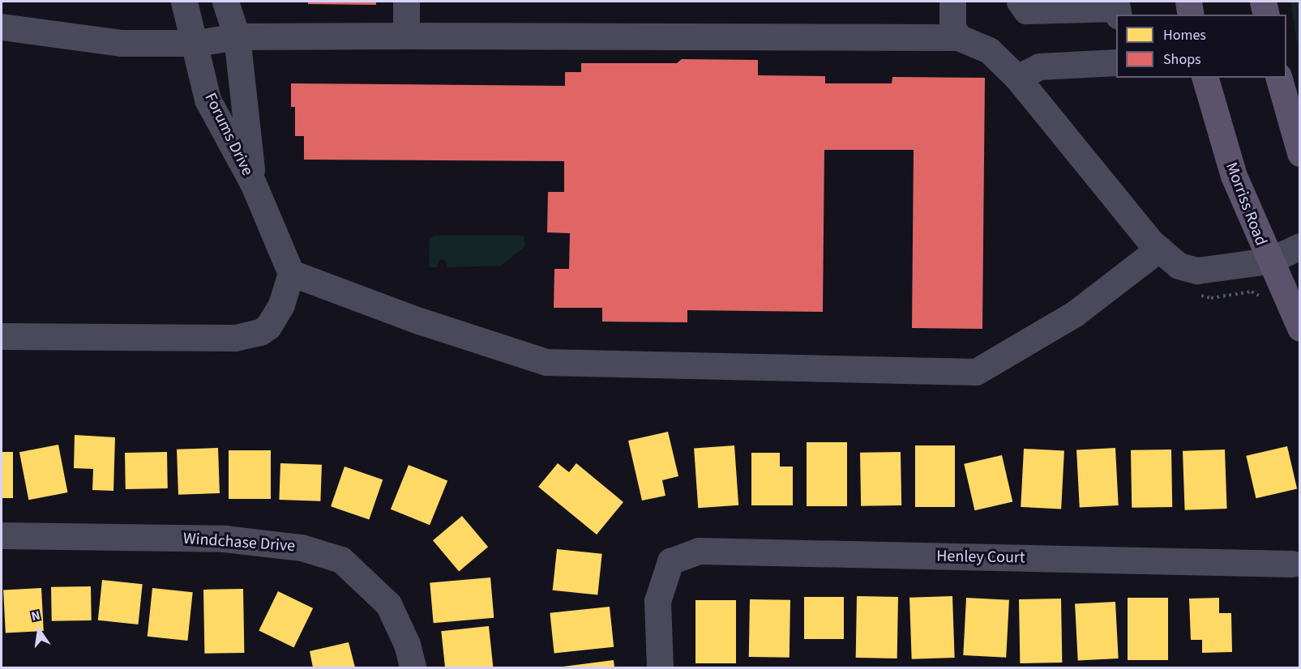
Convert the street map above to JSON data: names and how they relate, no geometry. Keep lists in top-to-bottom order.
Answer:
{
  "streets": {
    "main road": ["Morriss Road"],
    "street": ["Forums Drive", "Windchase Drive", "Henley Court"]
  },
  "legend": ["Homes", "Shops"],
  "north": "top"
}
